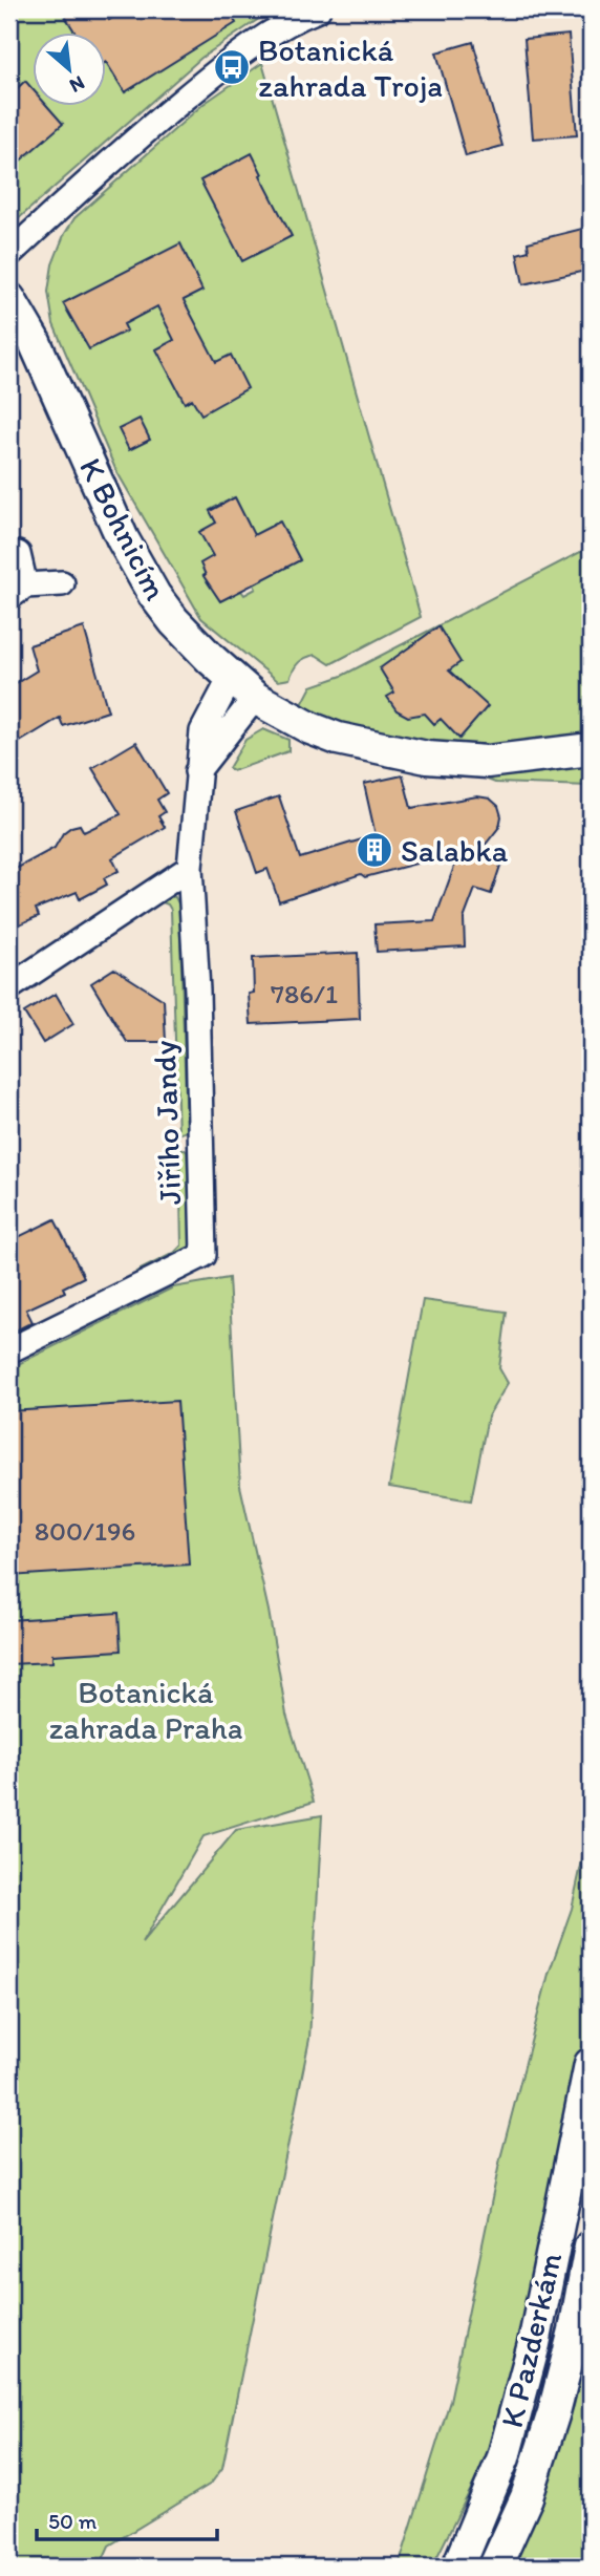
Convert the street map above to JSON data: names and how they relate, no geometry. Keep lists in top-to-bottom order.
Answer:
{
  "streets": {
    "street": ["K Bohnicím", "Jiřího Jandy", "K Pazderkám"]
  },
  "crossings": [
    ["K Bohnicím", "Jiřího Jandy"]
  ],
  "parks": ["Botanická zahrada Praha"],
  "places": {
    "bus stop": ["Botanická zahrada Troja"],
    "building": ["Salabka"]
  },
  "house_numbers": ["786/1", "800/196"],
  "scale_bar": "50 m",
  "north": "bottom right"
}
